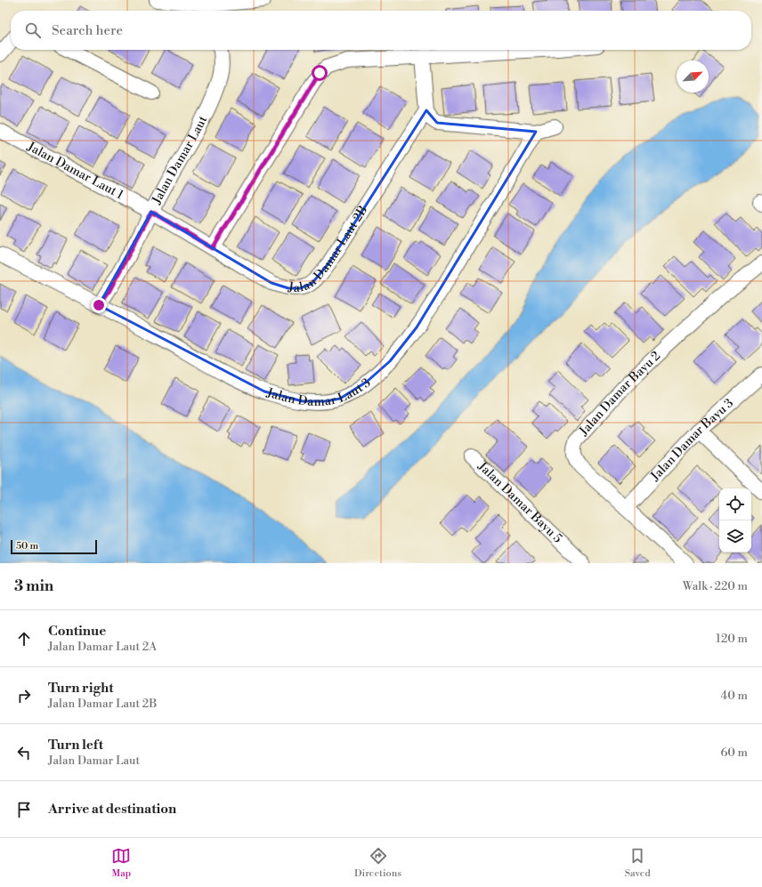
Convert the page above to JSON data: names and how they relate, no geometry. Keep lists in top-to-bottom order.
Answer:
{
  "streets": {
    "street": [
      "Jalan Damar Laut",
      "Jalan Damar Laut 1",
      "Jalan Damar Laut 2B",
      "Jalan Damar Laut 3",
      "Jalan Damar Bayu 2",
      "Jalan Damar Bayu 3",
      "Jalan Damar Bayu 5"
    ]
  },
  "crossings": [
    ["Jalan Damar Laut", "Jalan Damar Laut 1"],
    ["Jalan Damar Laut", "Jalan Damar Laut 2B"],
    ["Jalan Damar Laut", "Jalan Damar Laut 3"],
    ["Jalan Damar Laut 1", "Jalan Damar Laut 2B"],
    ["Jalan Damar Bayu 2", "Jalan Damar Bayu 3"]
  ],
  "scale_bar": "50 m",
  "north": "top right",
  "page": {
    "search": "Search here",
    "scale": "50 m",
    "heading": ["3 min", "Walk · 220 m"],
    "list": [
      ["Continue", "Jalan Damar Laut 2A", "120 m"],
      ["Turn right", "Jalan Damar Laut 2B", "40 m"],
      ["Turn left", "Jalan Damar Laut", "60 m"],
      "Arrive at destination"
    ],
    "nav": ["Map", "Directions", "Saved"]
  }
}
